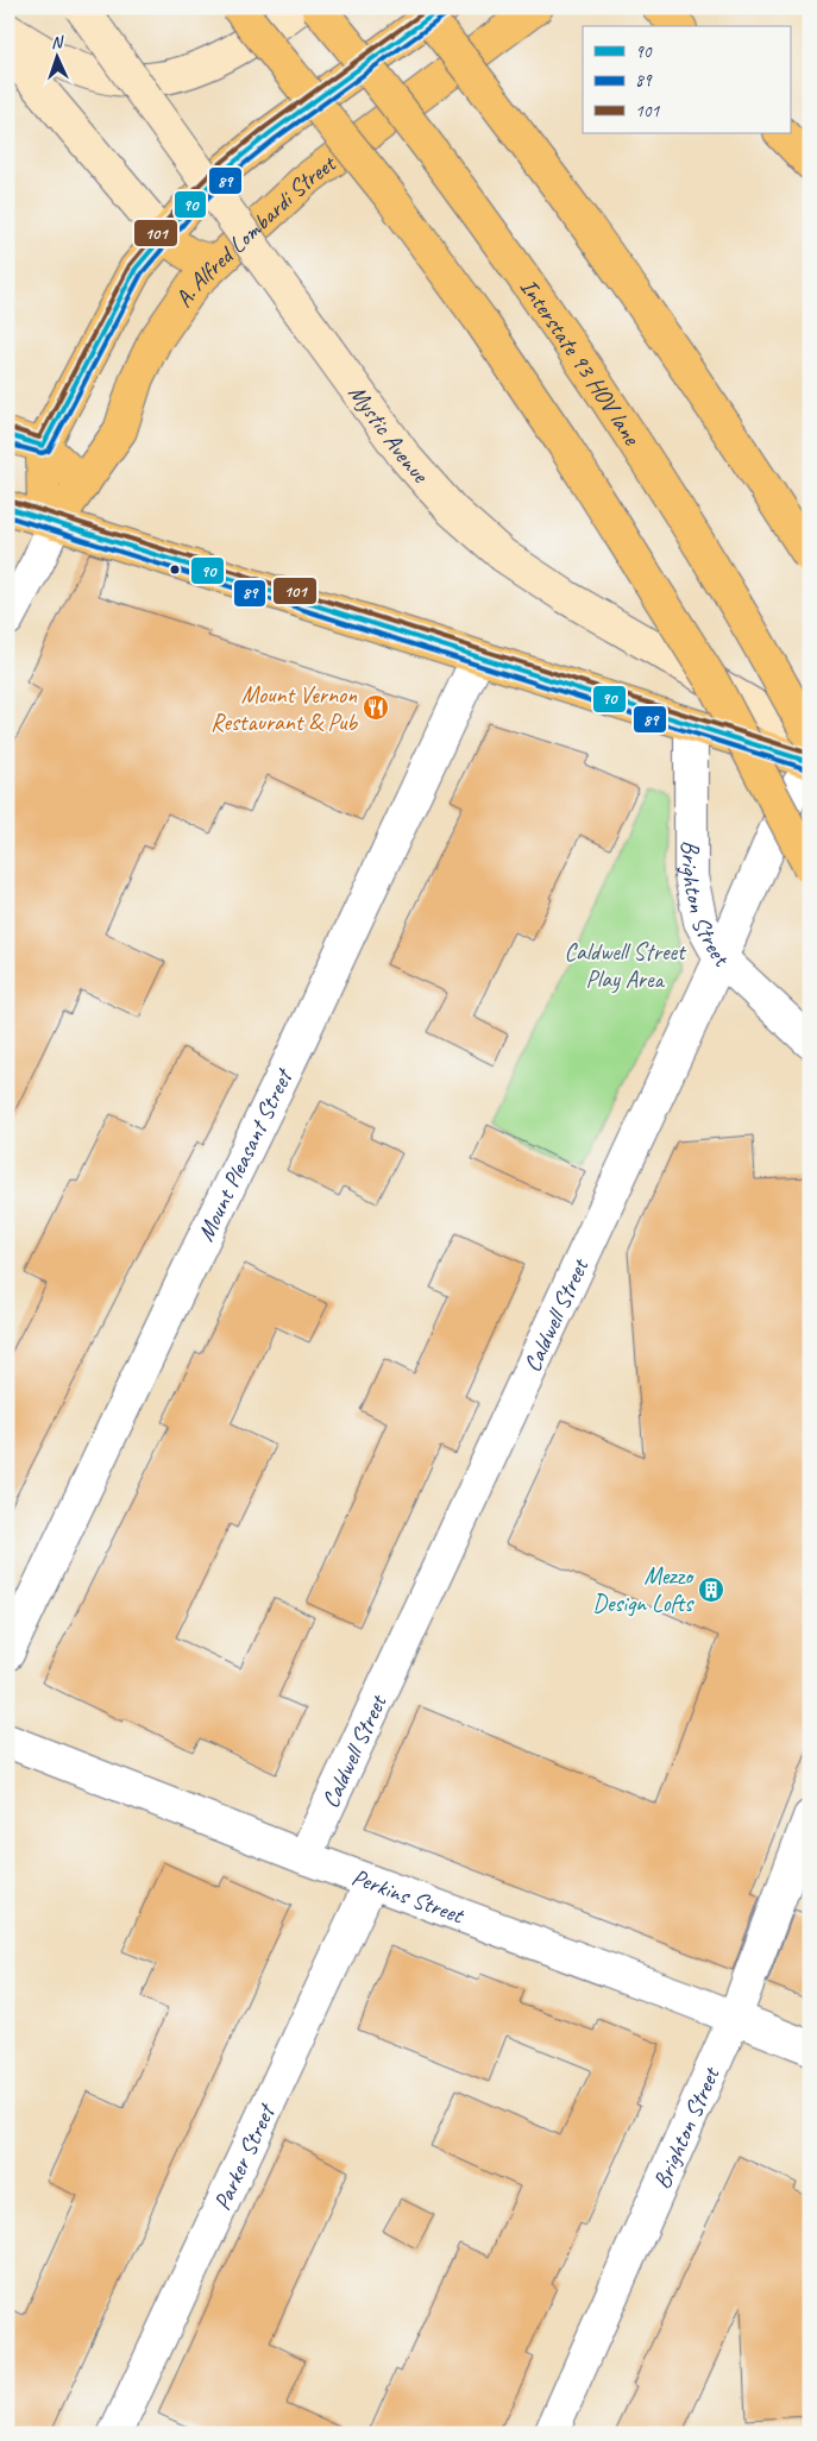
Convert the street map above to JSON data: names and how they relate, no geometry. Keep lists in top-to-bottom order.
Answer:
{
  "streets": {
    "main road": ["A. Alfred Lombardi Street", "Interstate 93 HOV lane", "Mystic Avenue"],
    "street": [
      "Brighton Street",
      "Mount Pleasant Street",
      "Caldwell Street",
      "Perkins Street",
      "Parker Street"
    ]
  },
  "crossings": [
    ["Interstate 93 HOV lane", "Mystic Avenue"],
    ["Brighton Street", "Caldwell Street"],
    ["Brighton Street", "Perkins Street"],
    ["Caldwell Street", "Perkins Street"],
    ["Perkins Street", "Parker Street"]
  ],
  "parks": ["Caldwell Street Play Area"],
  "places": {
    "restaurant": ["Mount Vernon Restaurant & Pub"],
    "building": ["Mezzo Design Lofts"]
  },
  "lines": ["transit line 90", "transit line 101", "transit line 89"],
  "legend": ["90", "89", "101"],
  "north": "top"
}
